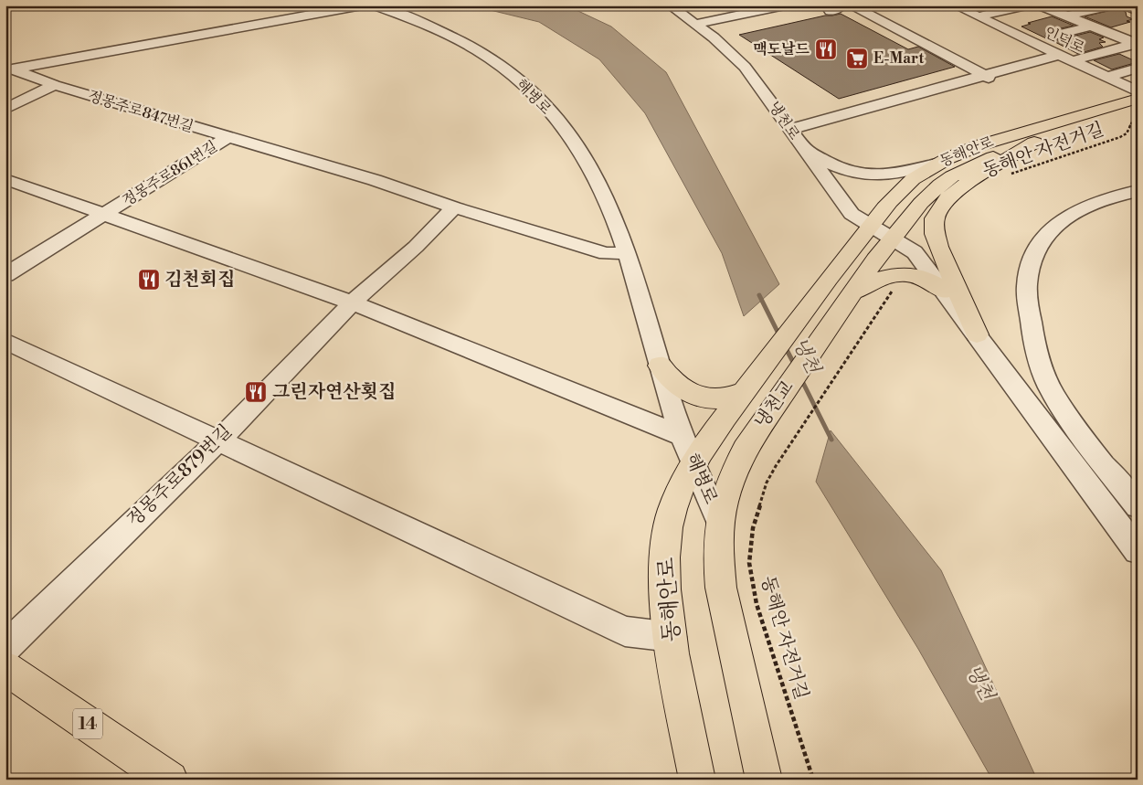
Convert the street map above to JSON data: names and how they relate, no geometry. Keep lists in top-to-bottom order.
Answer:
{
  "streets": {
    "main road": ["동해안로", "냉천교", "14"],
    "street": [
      "인덕로",
      "해병로",
      "정몽주로847번길",
      "냉천로",
      "정몽주로861번길",
      "정몽주로879번길"
    ],
    "path": ["동해안 자전거길"]
  },
  "crossings": [
    ["해병로", "동해안로"],
    ["해병로", "냉천교"],
    ["해병로", "정몽주로879번길"],
    ["정몽주로847번길", "정몽주로861번길"],
    ["냉천로", "동해안로"],
    ["동해안로", "냉천교"],
    ["정몽주로861번길", "정몽주로879번길"]
  ],
  "water": ["냉천"],
  "places": {
    "restaurant": ["맥도날드", "김천회집", "그린자연산횟집"],
    "supermarket": ["E-Mart"]
  }
}
